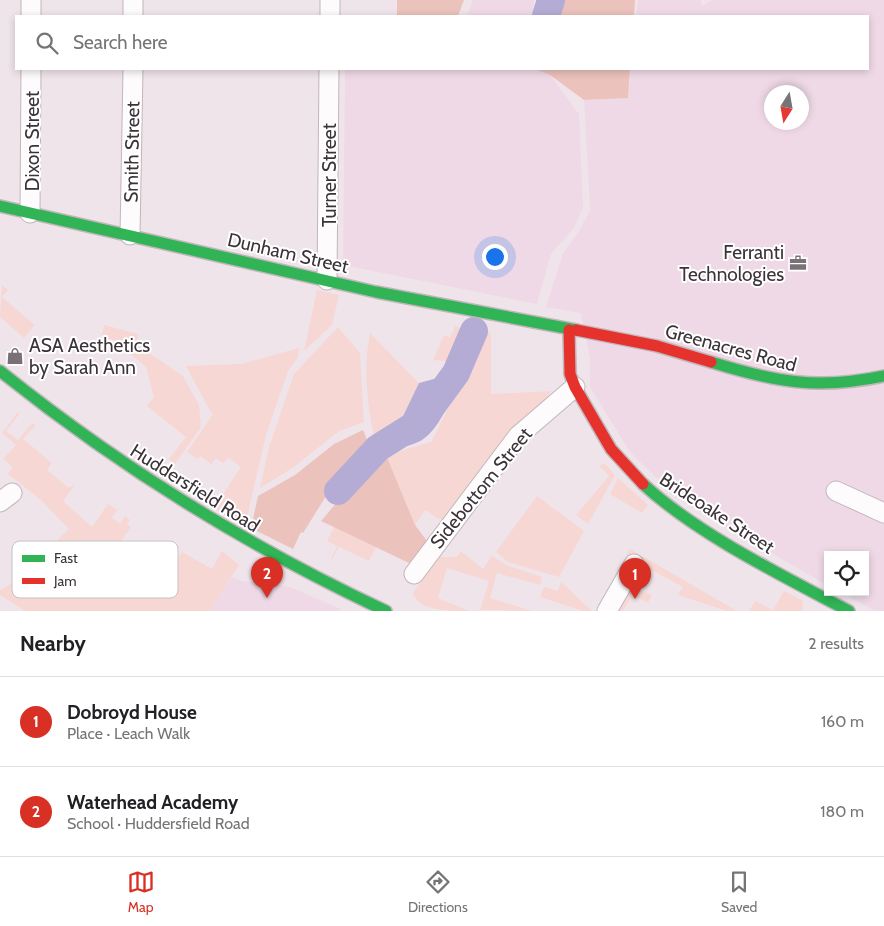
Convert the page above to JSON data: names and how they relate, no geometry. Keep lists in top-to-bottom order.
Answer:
{
  "streets": {
    "street": [
      "Dixon Street",
      "Smith Street",
      "Turner Street",
      "Dunham Street",
      "Greenacres Road",
      "Huddersfield Road",
      "Sidebottom Street",
      "Brideoake Street"
    ]
  },
  "crossings": [
    ["Dixon Street", "Dunham Street"],
    ["Smith Street", "Dunham Street"],
    ["Turner Street", "Dunham Street"],
    ["Dunham Street", "Greenacres Road"],
    ["Dunham Street", "Brideoake Street"],
    ["Greenacres Road", "Brideoake Street"],
    ["Sidebottom Street", "Brideoake Street"]
  ],
  "places": {
    "office": ["Ferranti Technologies"],
    "shop": ["ASA Aesthetics by Sarah Ann"]
  },
  "legend": ["Fast", "Jam"],
  "north": "bottom",
  "page": {
    "search": "Search here",
    "pins": ["2", "1"],
    "heading": ["Nearby", "2 results"],
    "list": [
      {
        "mark": "1",
        "name": "Dobroyd House",
        "note": "Place · Leach Walk",
        "value": "160 m"
      },
      {
        "mark": "2",
        "name": "Waterhead Academy",
        "note": "School · Huddersfield Road",
        "value": "180 m"
      }
    ],
    "nav": ["Map", "Directions", "Saved"]
  }
}
